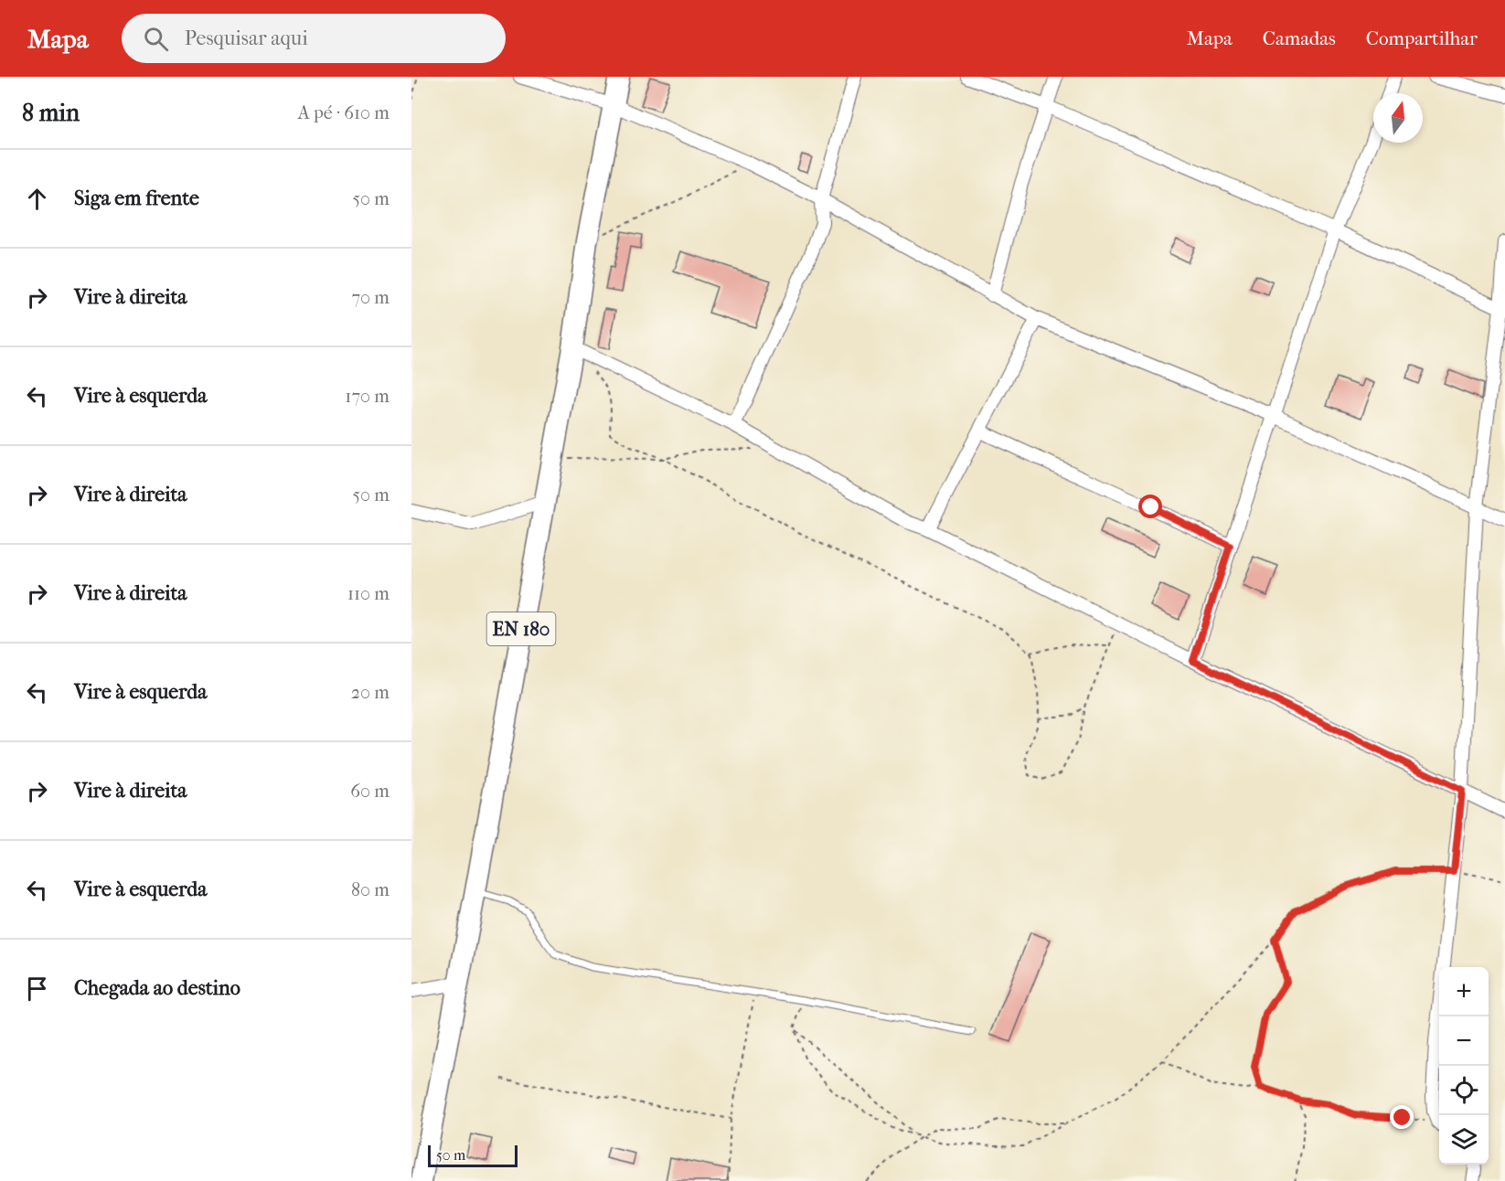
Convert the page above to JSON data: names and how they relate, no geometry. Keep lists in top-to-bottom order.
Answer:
{
  "streets": {
    "main road": ["EN 180"]
  },
  "scale_bar": "50 m",
  "north": "top",
  "page": {
    "header": "Mapa",
    "search": "Pesquisar aqui",
    "nav": ["Mapa", "Camadas", "Compartilhar"],
    "heading": ["8 min", "A pé · 610 m"],
    "list": [
      ["Siga em frente", "50 m"],
      ["Vire à direita", "70 m"],
      ["Vire à esquerda", "170 m"],
      ["Vire à direita", "50 m"],
      ["Vire à direita", "110 m"],
      ["Vire à esquerda", "20 m"],
      ["Vire à direita", "60 m"],
      ["Vire à esquerda", "80 m"],
      "Chegada ao destino"
    ],
    "map_buttons": ["+", "−"],
    "scale": "50 m"
  }
}
